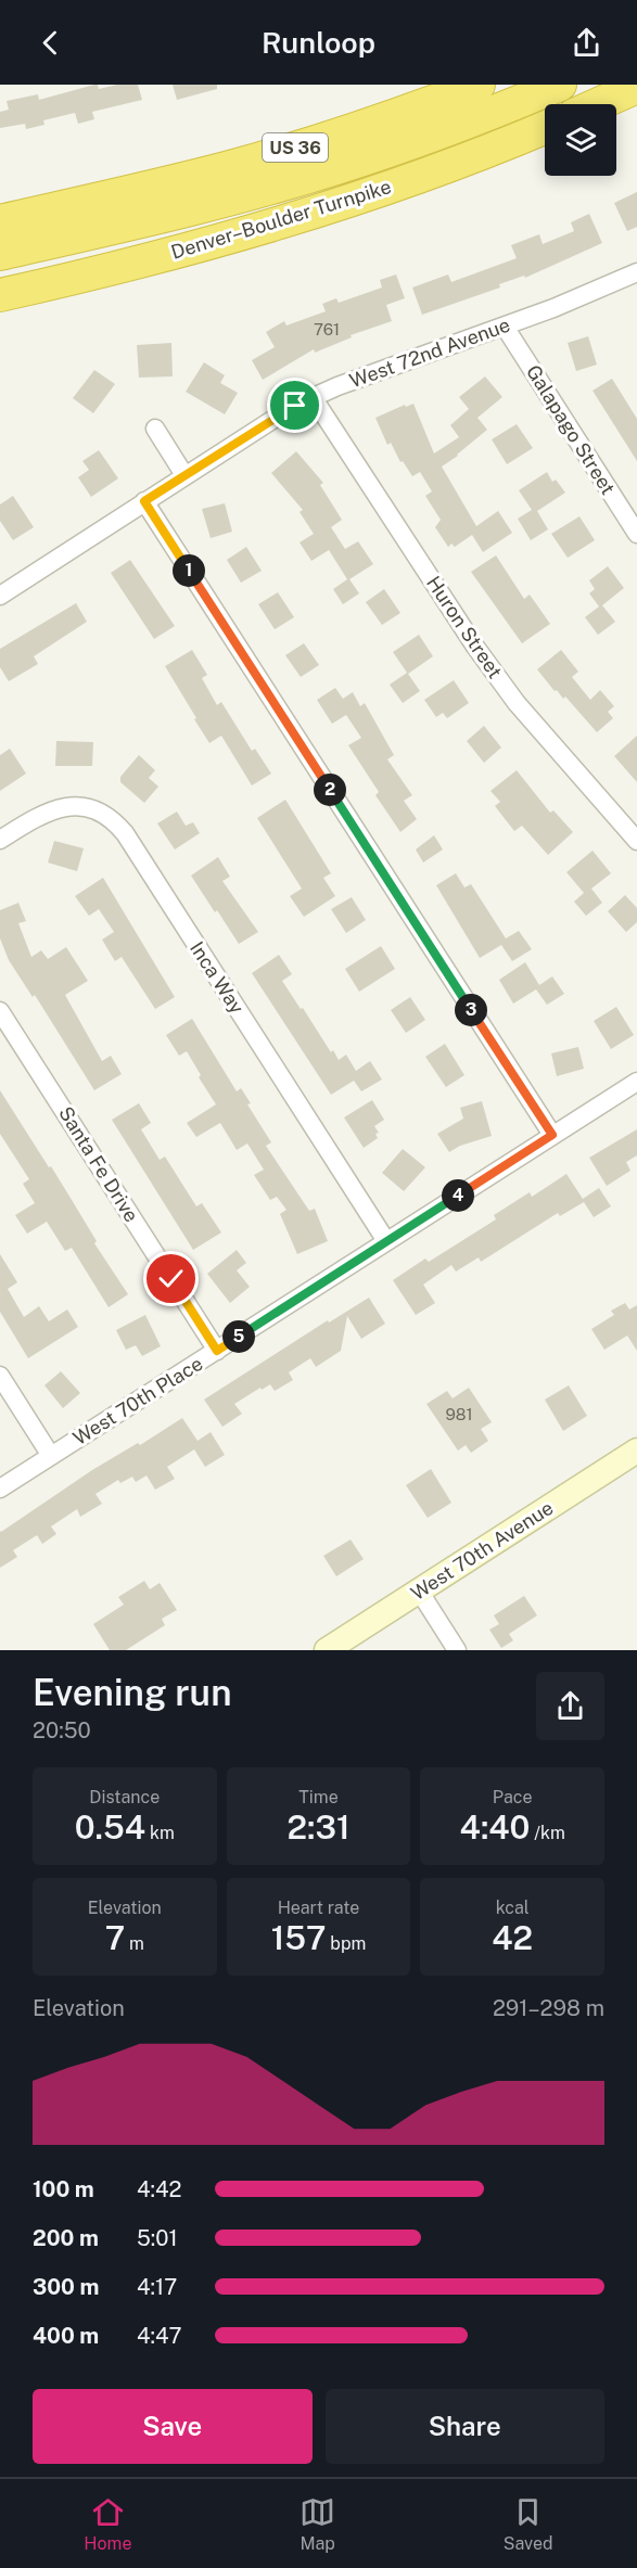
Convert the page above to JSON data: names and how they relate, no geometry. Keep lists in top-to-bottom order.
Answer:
{
  "streets": {
    "highway": ["US 36", "Denver–Boulder Turnpike"],
    "main road": ["West 70th Avenue"],
    "street": [
      "West 72nd Avenue",
      "Galapago Street",
      "Huron Street",
      "Inca Way",
      "Santa Fe Drive",
      "West 70th Place"
    ]
  },
  "crossings": [
    ["West 72nd Avenue", "Galapago Street"],
    ["West 72nd Avenue", "Huron Street"],
    ["Inca Way", "West 70th Place"],
    ["Santa Fe Drive", "West 70th Place"]
  ],
  "house_numbers": ["761", "981"],
  "page": {
    "header": "Runloop",
    "pins": [
      "1",
      "2",
      "3",
      "4",
      "5"
    ],
    "heading": ["Evening run", "20:50"],
    "stats": [
      ["Distance", "0.54 km"],
      ["Time", "2:31"],
      ["Pace", "4:40 /km"],
      ["Elevation", "7 m"],
      ["Heart rate", "157 bpm"],
      ["kcal", "42"]
    ],
    "chart": ["Elevation", "291–298 m"],
    "list": [
      {
        "name": "100 m",
        "note": "4:42"
      },
      {
        "name": "200 m",
        "note": "5:01"
      },
      {
        "name": "300 m",
        "note": "4:17"
      },
      {
        "name": "400 m",
        "note": "4:47"
      }
    ],
    "buttons": ["Save", "Share"],
    "tabs": ["Home", "Map", "Saved"]
  }
}
